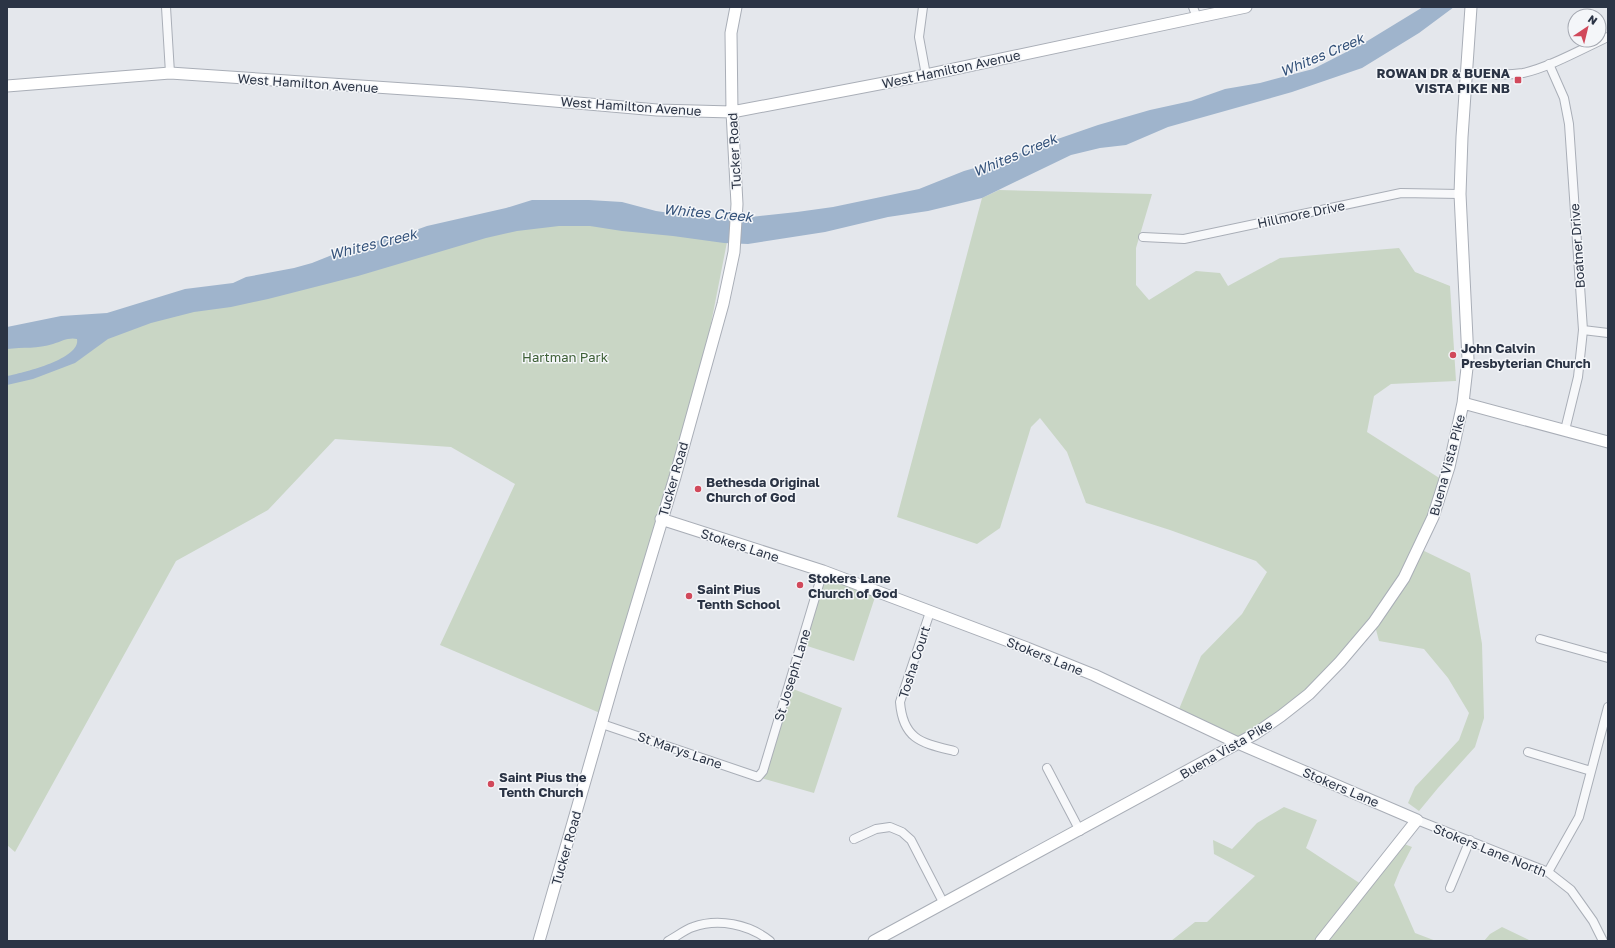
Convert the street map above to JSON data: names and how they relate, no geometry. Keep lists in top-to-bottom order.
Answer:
{
  "streets": {
    "street": [
      "West Hamilton Avenue",
      "Tucker Road",
      "Hillmore Drive",
      "Boatner Drive",
      "Buena Vista Pike",
      "Stokers Lane",
      "Tosha Court",
      "St Joseph Lane",
      "St Marys Lane",
      "Stokers Lane North"
    ]
  },
  "crossings": [
    ["West Hamilton Avenue", "Tucker Road"],
    ["Tucker Road", "Stokers Lane"],
    ["Tucker Road", "St Marys Lane"],
    ["Hillmore Drive", "Buena Vista Pike"],
    ["Buena Vista Pike", "Stokers Lane"],
    ["Stokers Lane", "Tosha Court"],
    ["Stokers Lane", "St Joseph Lane"],
    ["Stokers Lane", "Stokers Lane North"],
    ["St Joseph Lane", "St Marys Lane"]
  ],
  "water": ["Whites Creek"],
  "parks": ["Hartman Park"],
  "places": {
    "transit": ["ROWAN DR & BUENA VISTA PIKE NB"],
    "other": [
      "John Calvin Presbyterian Church",
      "Bethesda Original Church of God",
      "Stokers Lane Church of God",
      "Saint Pius Tenth School",
      "Saint Pius the Tenth Church"
    ]
  },
  "north": "top right"
}
